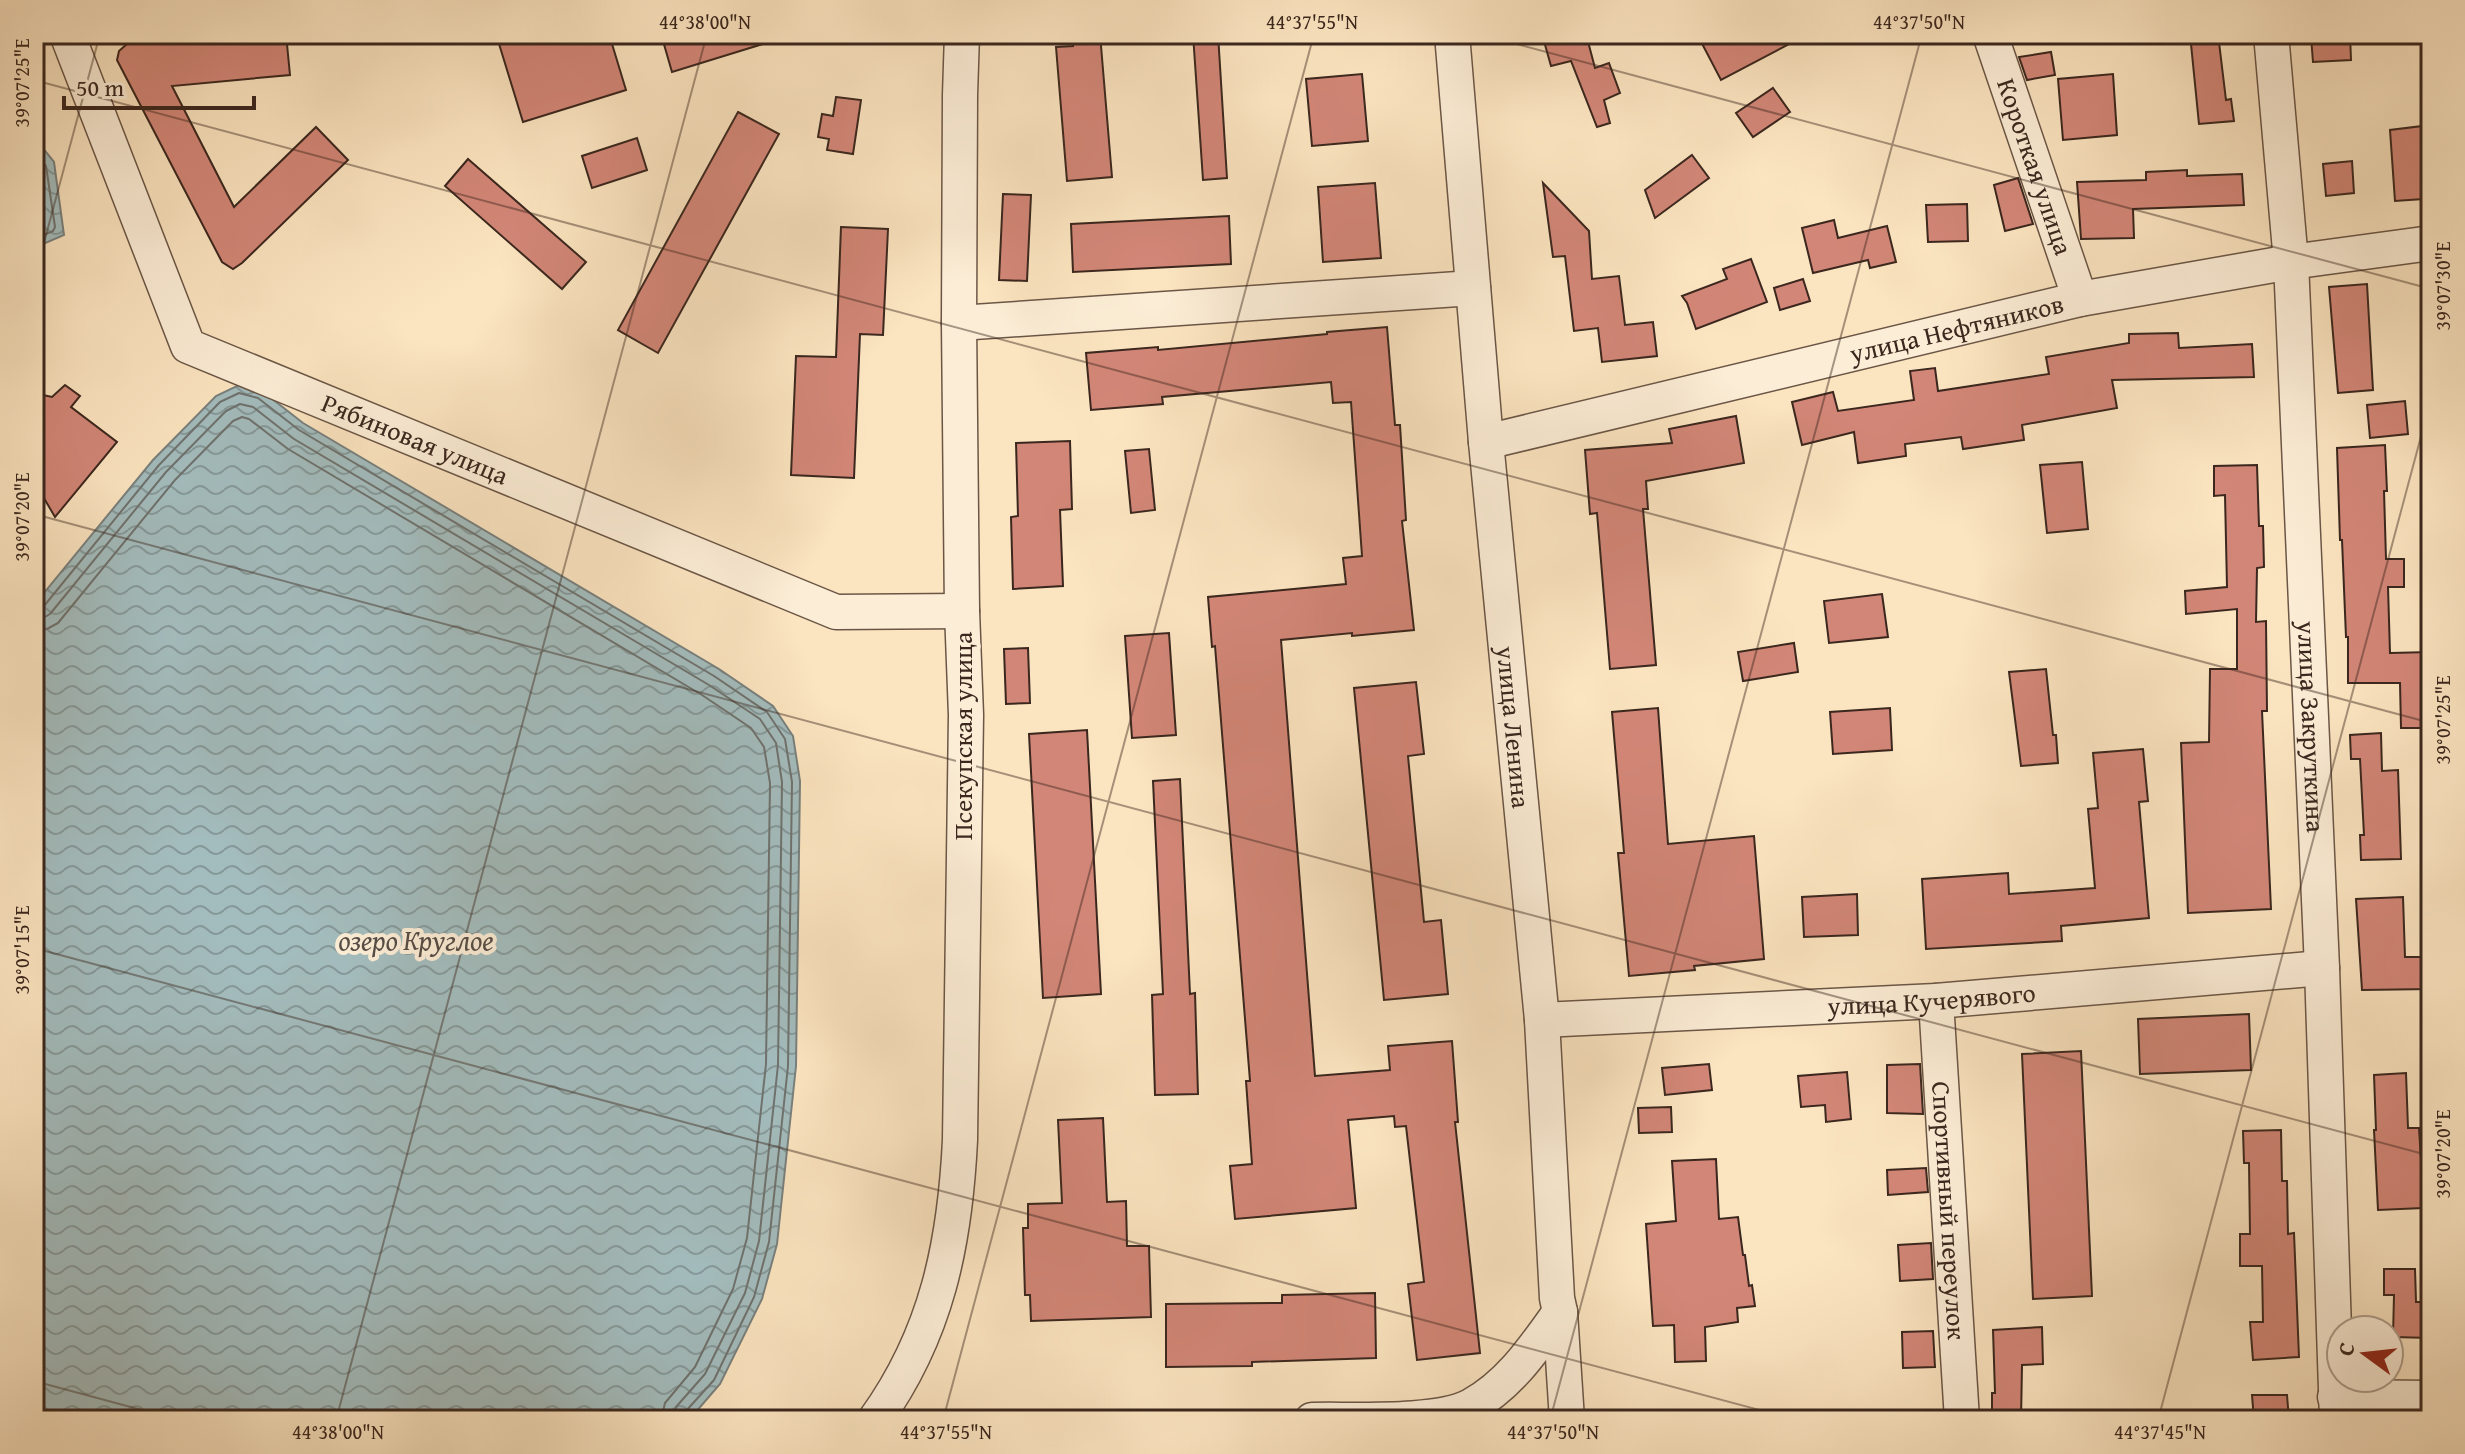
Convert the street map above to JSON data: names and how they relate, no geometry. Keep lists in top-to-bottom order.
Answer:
{
  "streets": {
    "street": [
      "Короткая улица",
      "улица Нефтяников",
      "Рябиновая улица",
      "улица Ленина",
      "улица Закруткина",
      "Псекупская улица",
      "улица Кучерявого",
      "Спортивный переулок"
    ]
  },
  "crossings": [
    ["Короткая улица", "улица Нефтяников"],
    ["улица Нефтяников", "улица Ленина"],
    ["улица Нефтяников", "улица Закруткина"],
    ["Рябиновая улица", "Псекупская улица"],
    ["улица Ленина", "улица Кучерявого"],
    ["улица Закруткина", "улица Кучерявого"],
    ["улица Кучерявого", "Спортивный переулок"]
  ],
  "water": ["озеро Круглое"],
  "scale_bar": "50 m",
  "north": "left",
  "coordinates": [
    "44°38'00\"N",
    "44°37'55\"N",
    "44°37'50\"N",
    "39°07'25\"E",
    "39°07'30\"E",
    "39°07'20\"E",
    "39°07'15\"E",
    "44°37'45\"N"
  ]
}
